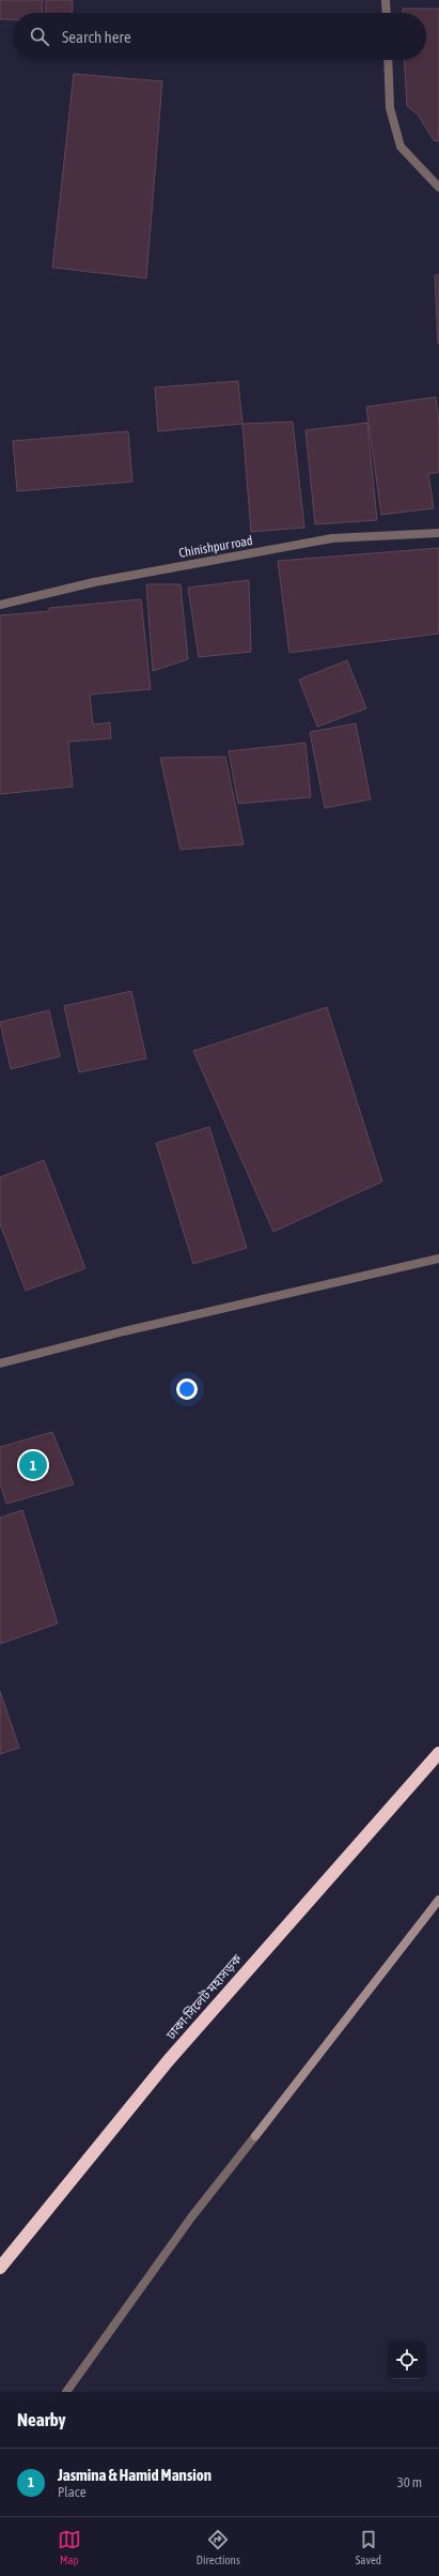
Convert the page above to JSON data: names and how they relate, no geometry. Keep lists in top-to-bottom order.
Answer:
{
  "streets": {
    "highway": ["ঢাকা-সিলেট মহাসড়ক"],
    "street": ["Chinishpur road"]
  },
  "page": {
    "search": "Search here",
    "pins": "1",
    "heading": "Nearby",
    "list": [
      {
        "mark": "1",
        "name": "Jasmina & Hamid Mansion",
        "note": "Place",
        "value": "30 m"
      }
    ],
    "nav": ["Map", "Directions", "Saved"]
  }
}
